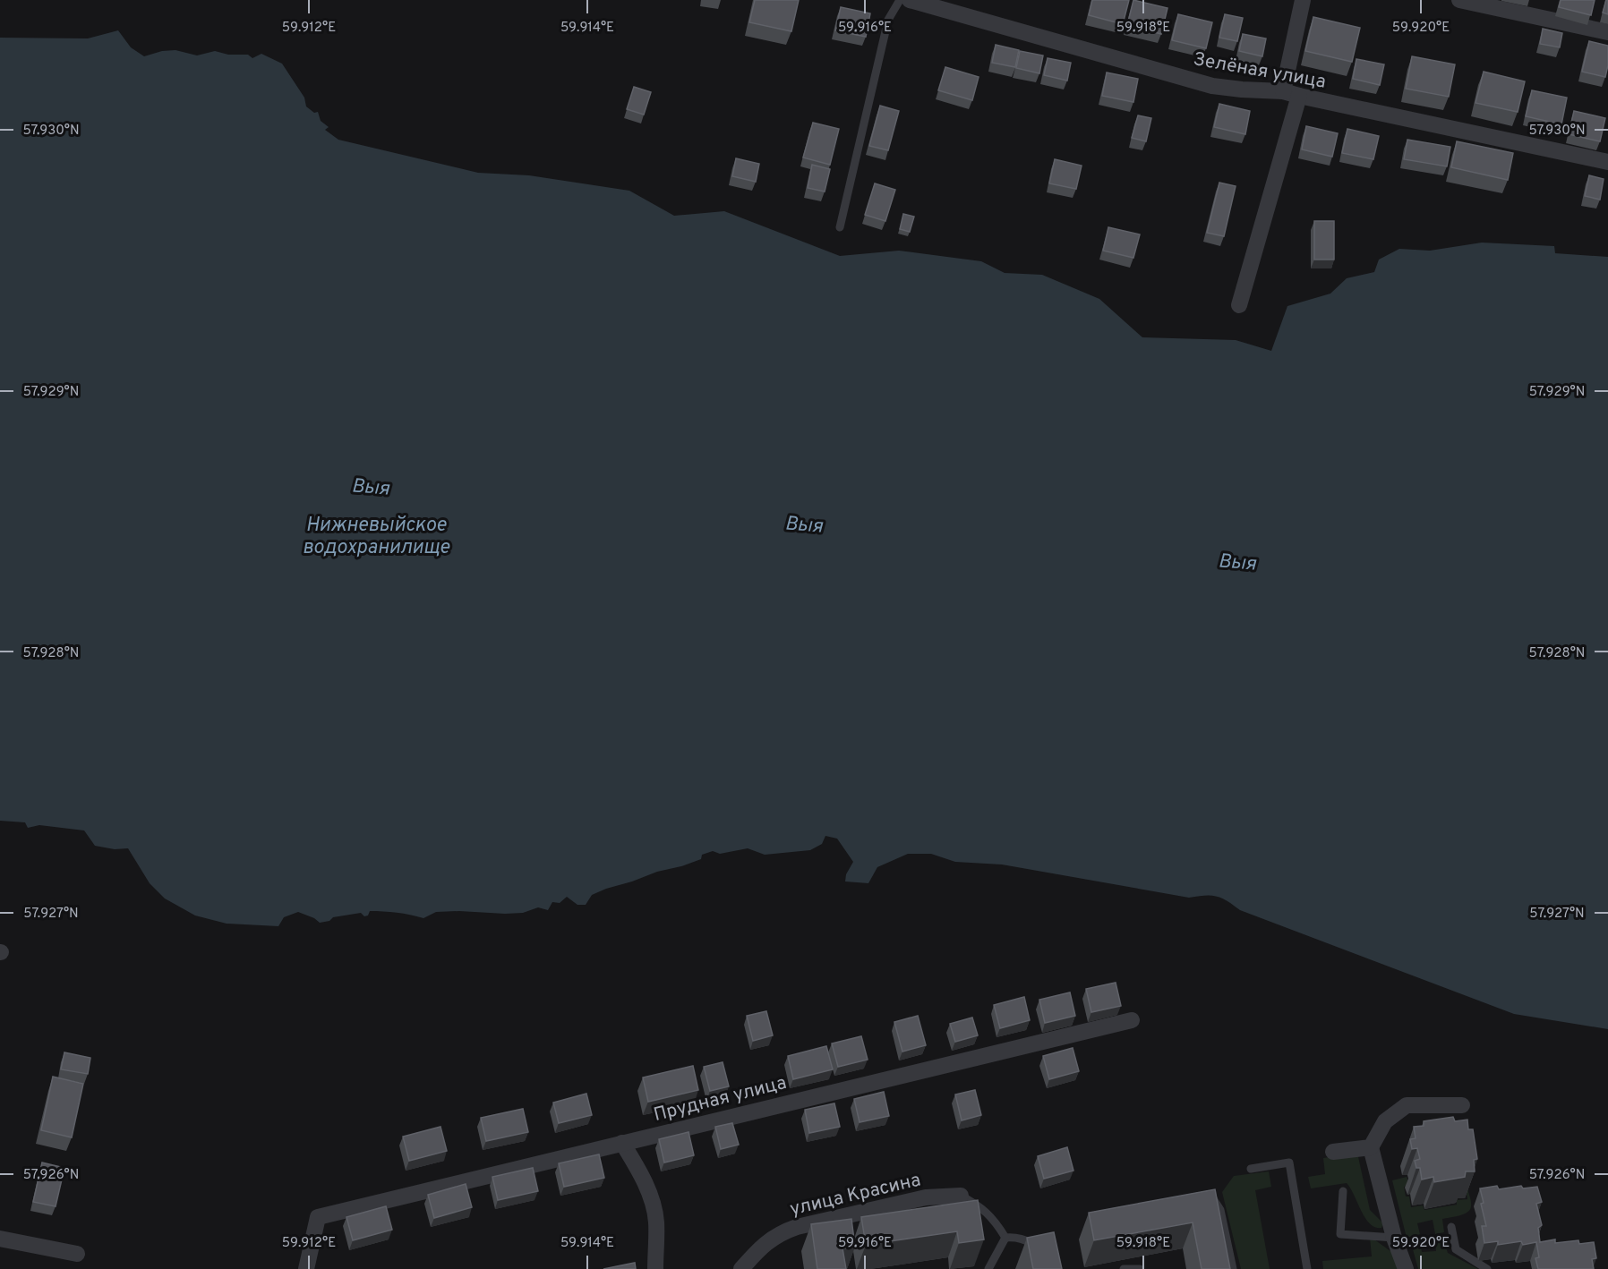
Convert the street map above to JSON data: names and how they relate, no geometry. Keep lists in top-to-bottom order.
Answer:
{
  "streets": {
    "street": ["Зелёная улица", "Прудная улица", "улица Красина"]
  },
  "water": ["Выя", "Нижневыйское водохранилище"],
  "coordinates": [
    "59.912°E",
    "59.914°E",
    "59.916°E",
    "59.918°E",
    "59.920°E",
    "57.930°N",
    "57.929°N",
    "57.928°N",
    "57.927°N",
    "57.926°N"
  ]
}
